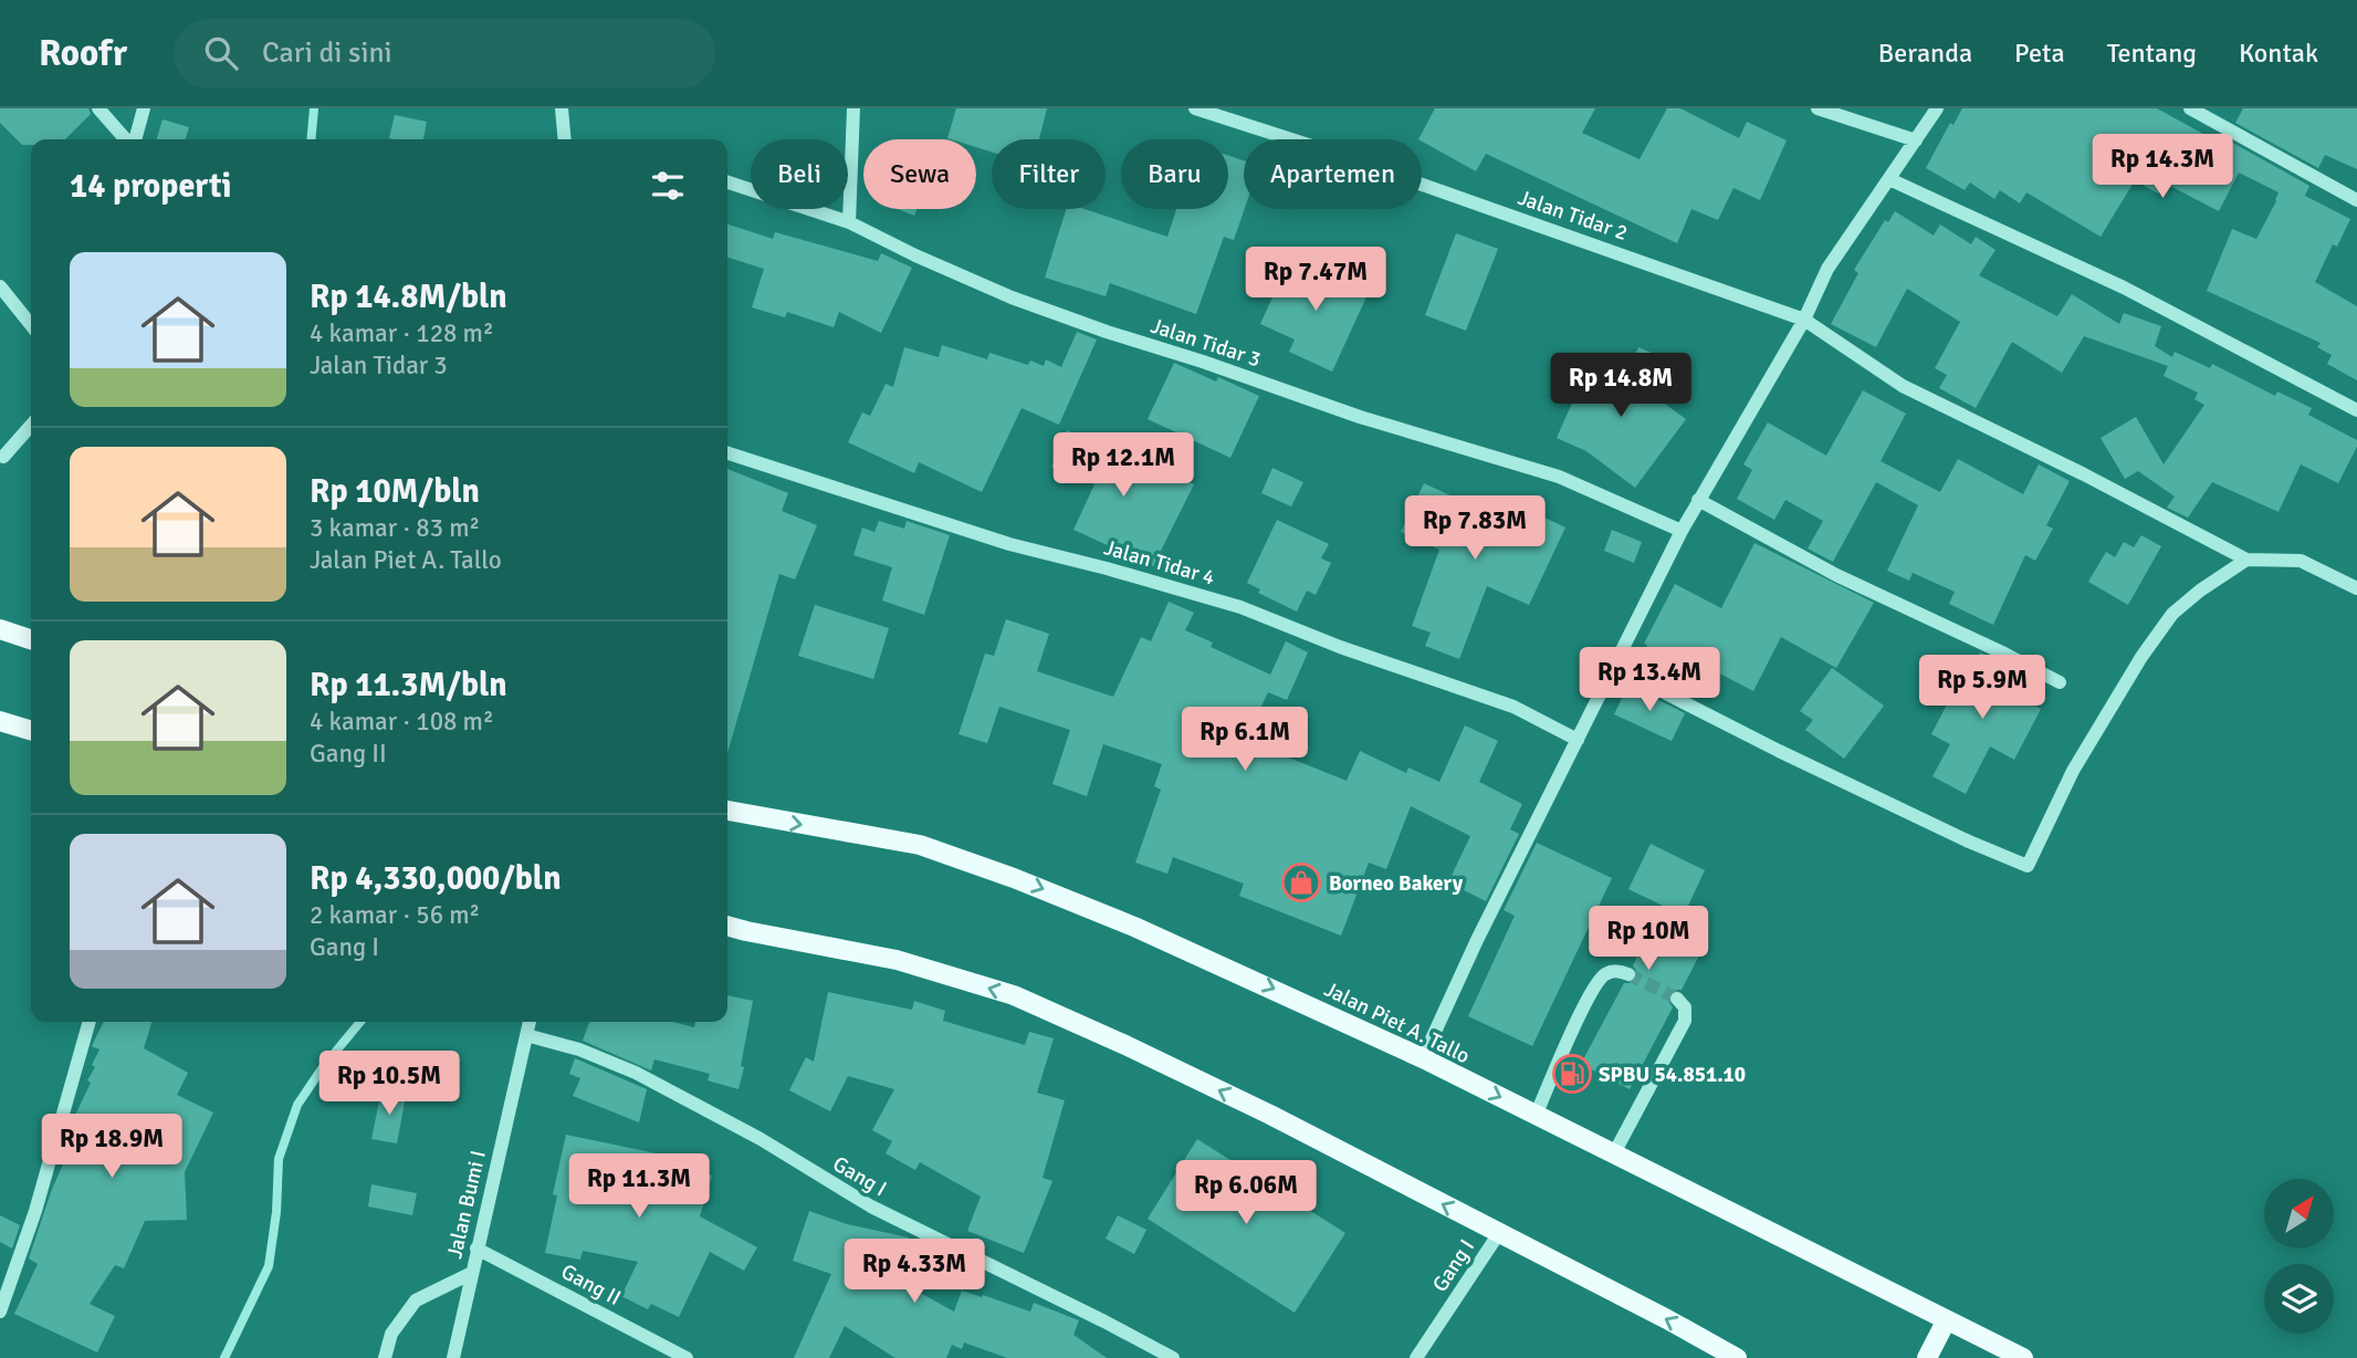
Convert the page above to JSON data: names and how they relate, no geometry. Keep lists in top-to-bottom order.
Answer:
{
  "streets": {
    "main road": ["Jalan Piet A. Tallo"],
    "street": [
      "Jalan Tidar 2",
      "Jalan Tidar 3",
      "Jalan Tidar 4",
      "Gang I",
      "Jalan Bumi I",
      "Gang II"
    ]
  },
  "crossings": [
    ["Gang I", "Jalan Bumi I"],
    ["Jalan Bumi I", "Gang II"]
  ],
  "places": {
    "shop": ["Borneo Bakery"],
    "fuel station": ["SPBU 54.851.10"]
  },
  "north": "top right",
  "page": {
    "header": "Roofr",
    "search": "Cari di sini",
    "nav": [
      "Beranda",
      "Peta",
      "Tentang",
      "Kontak"
    ],
    "price": [
      "Rp 14.3M",
      "Rp 7.47M",
      "Rp 14.8M",
      "Rp 12.1M",
      "Rp 7.83M",
      "Rp 13.4M",
      "Rp 5.9M",
      "Rp 6.1M",
      "Rp 10M",
      "Rp 10.5M",
      "Rp 18.9M",
      "Rp 11.3M",
      "Rp 6.06M",
      "Rp 4.33M"
    ],
    "chip": [
      "Beli",
      "Sewa",
      "Filter",
      "Baru",
      "Apartemen"
    ],
    "heading": "14 properti",
    "list": [
      {
        "name": "Rp 14.8M/bln",
        "note": "4 kamar · 128 m² · Jalan Tidar 3"
      },
      {
        "name": "Rp 10M/bln",
        "note": "3 kamar · 83 m² · Jalan Piet A. Tallo"
      },
      {
        "name": "Rp 11.3M/bln",
        "note": "4 kamar · 108 m² · Gang II"
      },
      {
        "name": "Rp 4,330,000/bln",
        "note": "2 kamar · 56 m² · Gang I"
      }
    ]
  }
}
